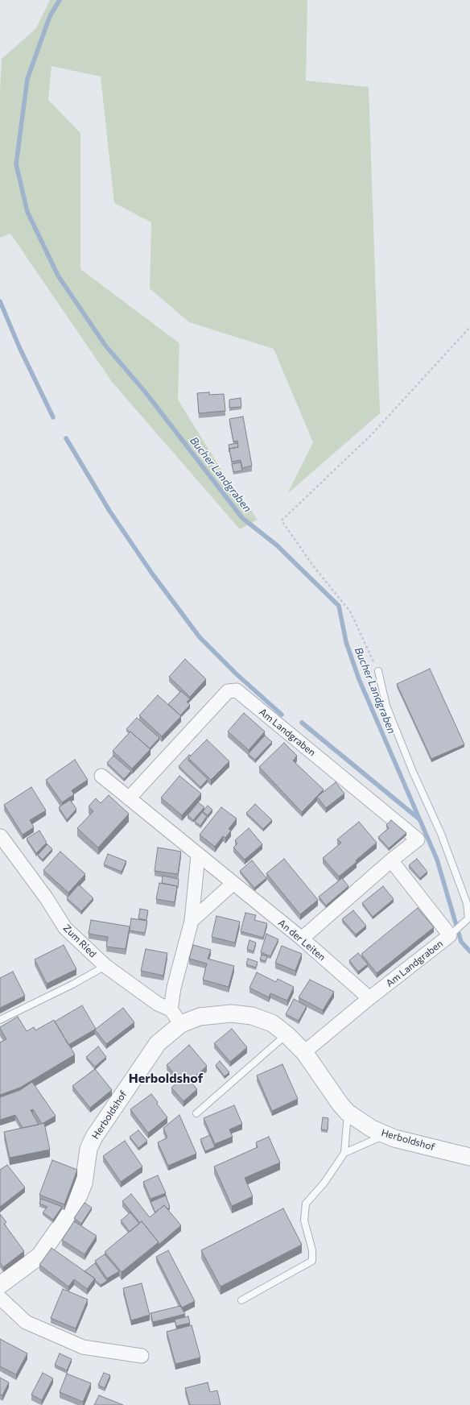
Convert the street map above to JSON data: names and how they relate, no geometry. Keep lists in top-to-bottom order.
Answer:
{
  "streets": {
    "street": [
      "Am Landgraben",
      "An der Leiten",
      "Zum Ried",
      "Herboldshof"
    ]
  },
  "crossings": [
    ["Am Landgraben", "An der Leiten"],
    ["Am Landgraben", "Herboldshof"],
    ["Zum Ried", "Herboldshof"]
  ],
  "districts": ["Herboldshof"],
  "water": ["Bucher Landgraben"]
}
